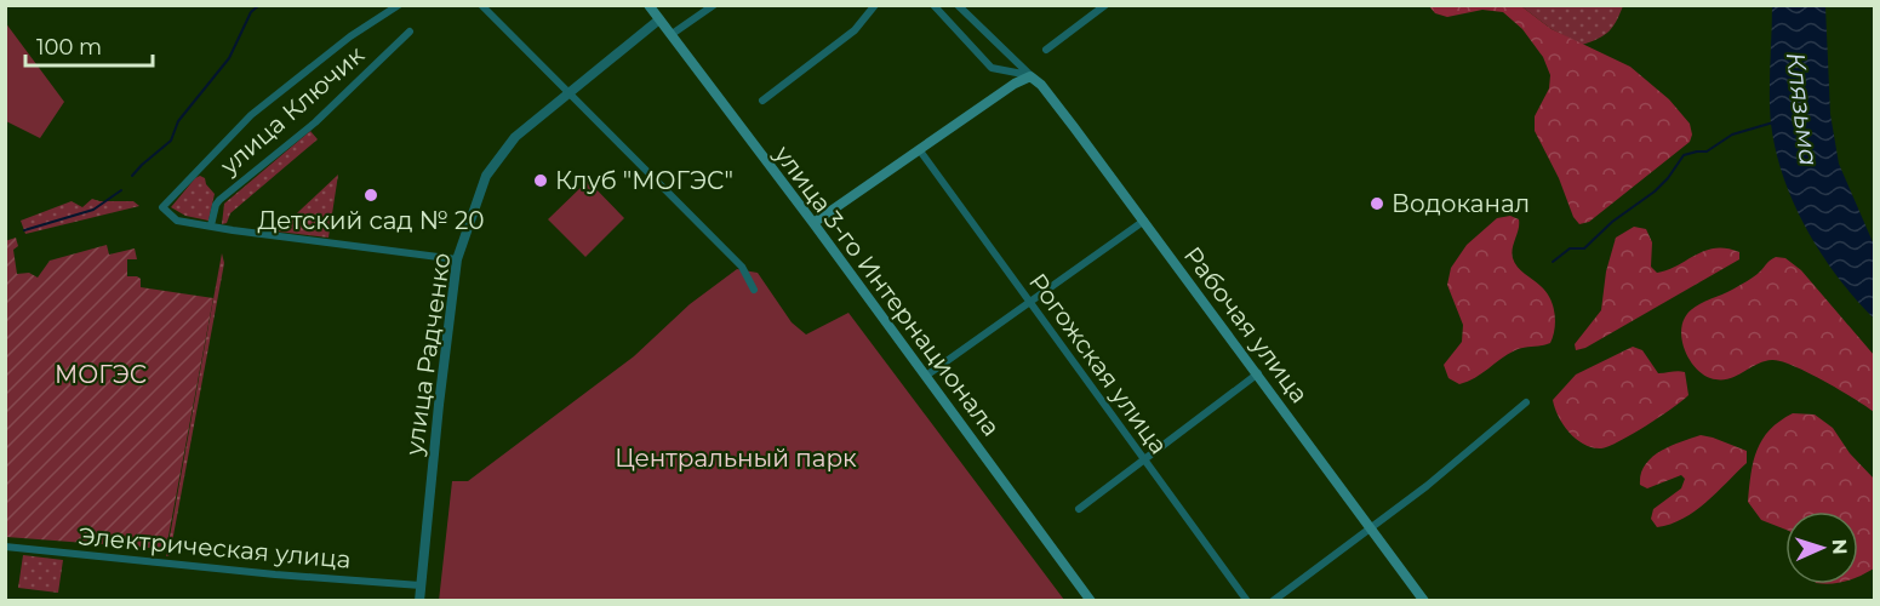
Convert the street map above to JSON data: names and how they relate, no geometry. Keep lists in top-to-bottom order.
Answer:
{
  "streets": {
    "main road": ["улица 3-го Интернационала", "Рабочая улица"],
    "street": [
      "улица Ключик",
      "улица Радченко",
      "Рогожская улица",
      "Электрическая улица"
    ]
  },
  "crossings": [
    ["улица Ключик", "улица Радченко"],
    ["улица 3-го Интернационала", "улица Радченко"],
    ["улица Радченко", "Электрическая улица"]
  ],
  "water": ["Клязьма"],
  "parks": ["МОГЭС", "Центральный парк"],
  "places": ["Клуб \"МОГЭС\"", "Детский сад № 20", "Водоканал"],
  "scale_bar": "100 m",
  "north": "right"
}
